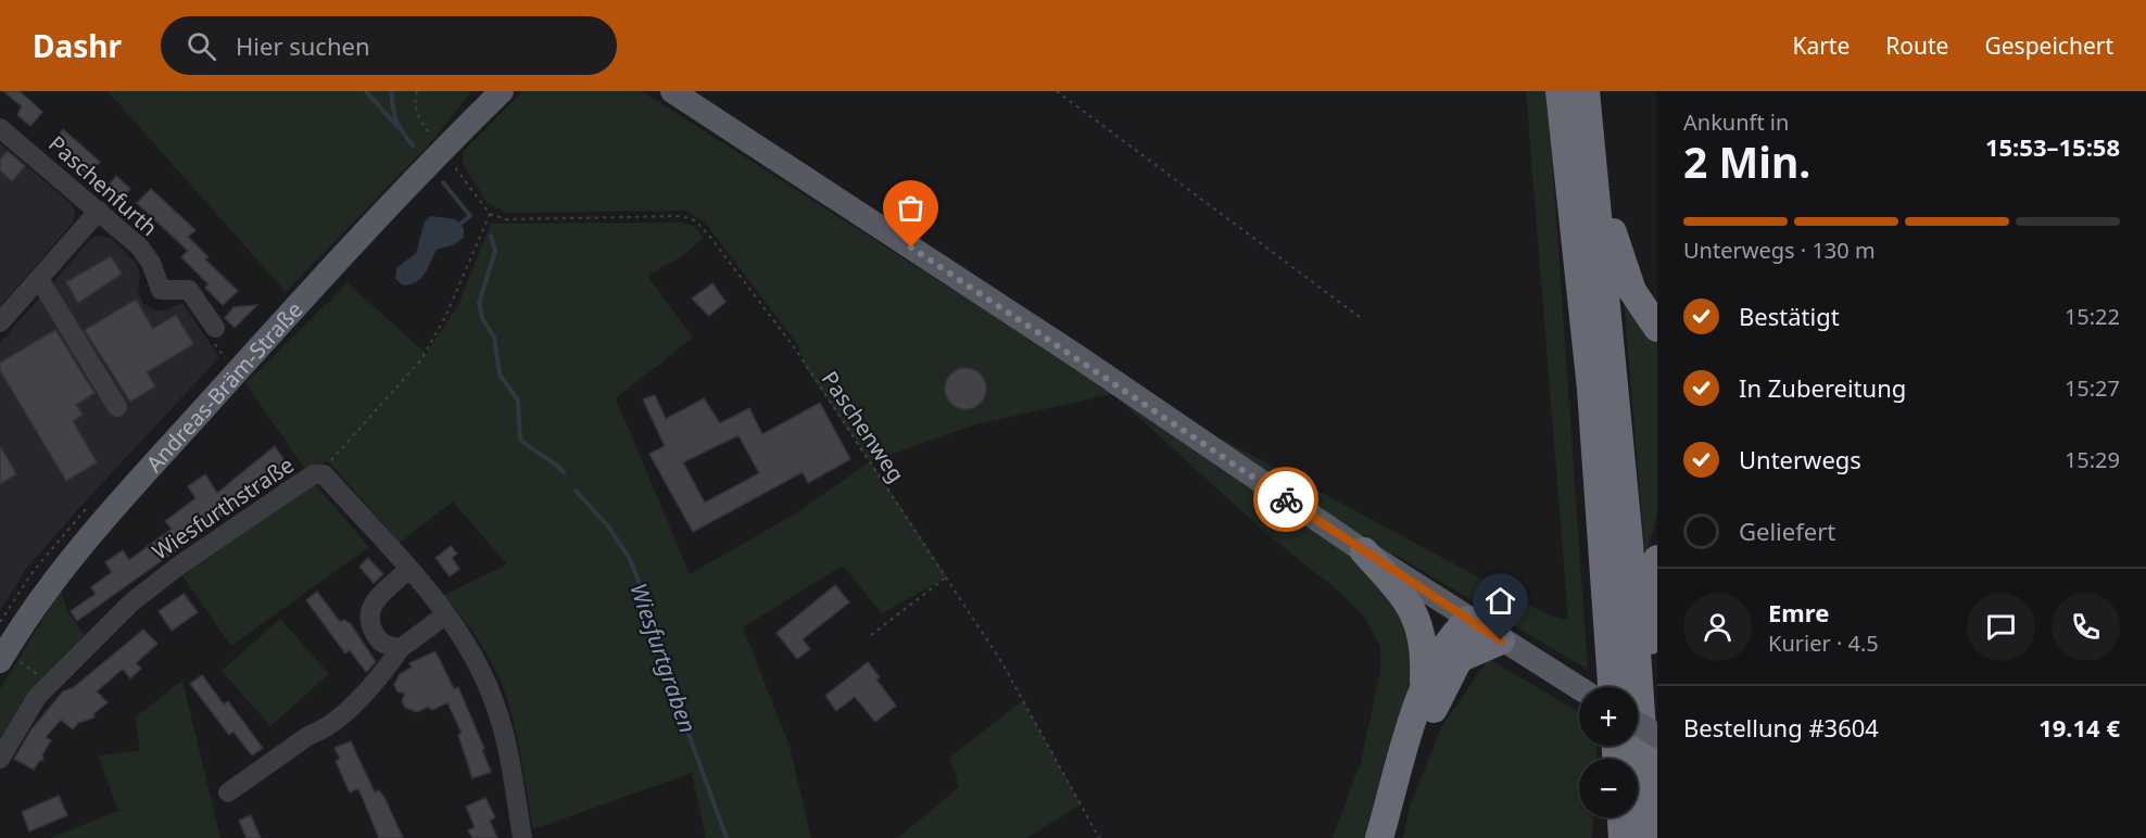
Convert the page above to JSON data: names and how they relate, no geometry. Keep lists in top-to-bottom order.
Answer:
{
  "streets": {
    "main road": ["Andreas-Bräm-Straße"],
    "street": ["Paschenfurth", "Wiesfurthstraße"],
    "path": ["Paschenweg"]
  },
  "water": ["Wiesfurtgraben"],
  "page": {
    "header": "Dashr",
    "search": "Hier suchen",
    "nav": ["Karte", "Route", "Gespeichert"],
    "heading": ["2 Min.", "Ankunft in", "15:53–15:58"],
    "panel": [
      "Emre",
      "Kurier · 4.5",
      "Bestellung #3604",
      "19.14 €"
    ],
    "bar": "Unterwegs · 130 m",
    "list": [
      ["Bestätigt", "15:22"],
      ["In Zubereitung", "15:27"],
      ["Unterwegs", "15:29"],
      "Geliefert"
    ],
    "map_buttons": ["+", "−"]
  }
}
